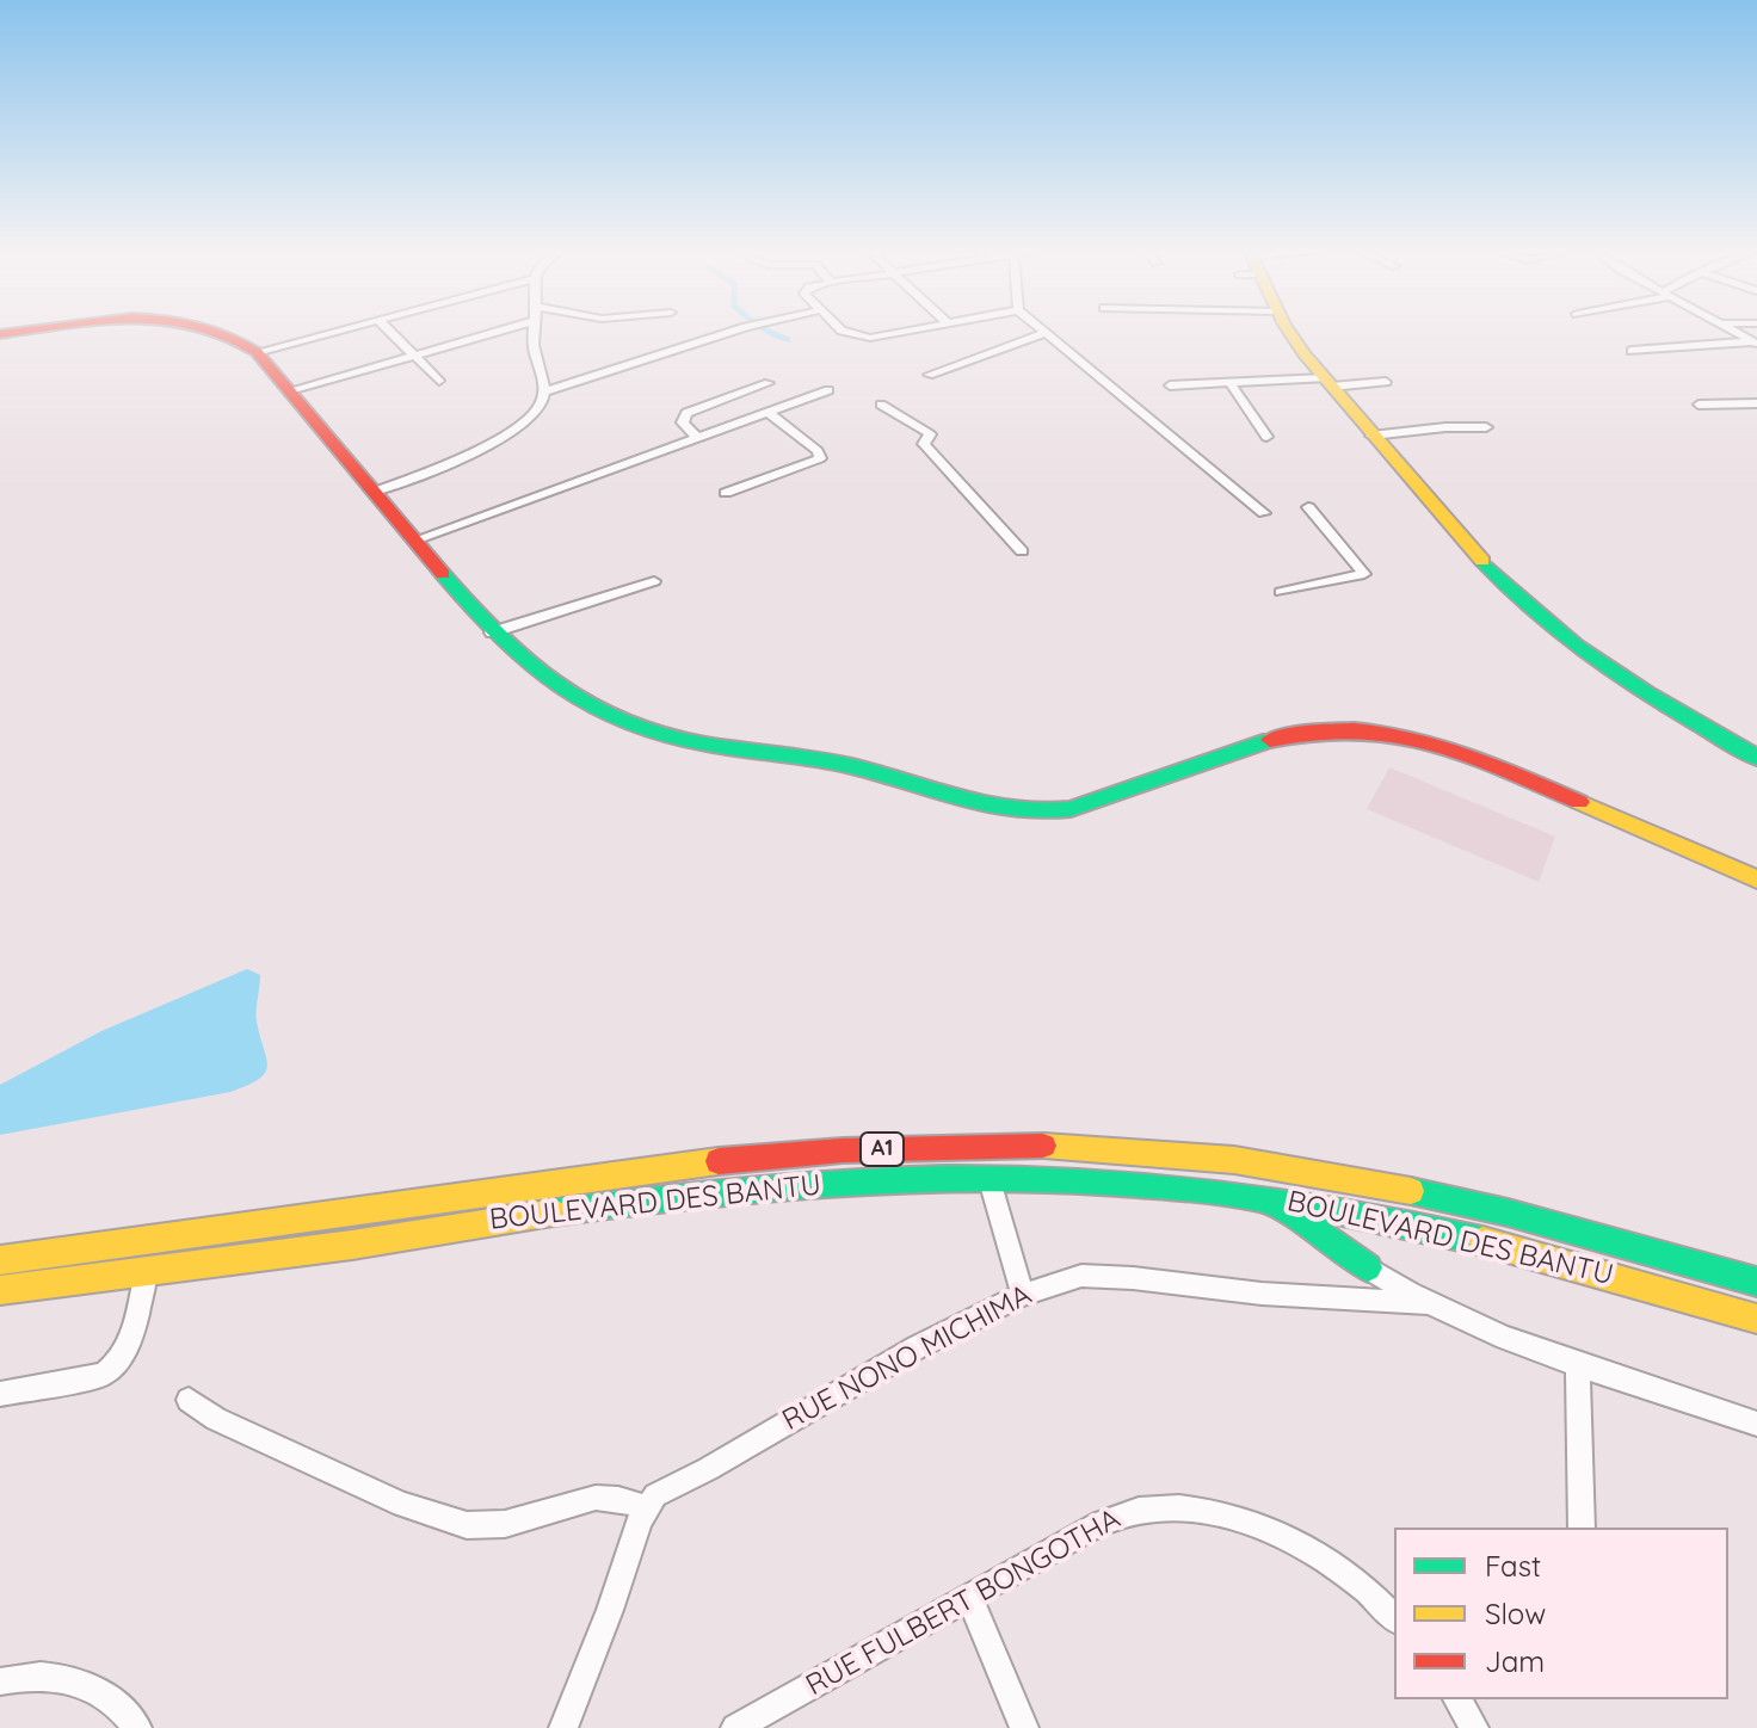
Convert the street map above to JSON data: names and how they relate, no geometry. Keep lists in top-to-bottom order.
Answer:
{
  "streets": {
    "main road": ["A1", "BOULEVARD DES BANTU"],
    "street": ["RUE NONO MICHIMA", "RUE FULBERT BONGOTHA"]
  },
  "legend": ["Fast", "Slow", "Jam"]
}
